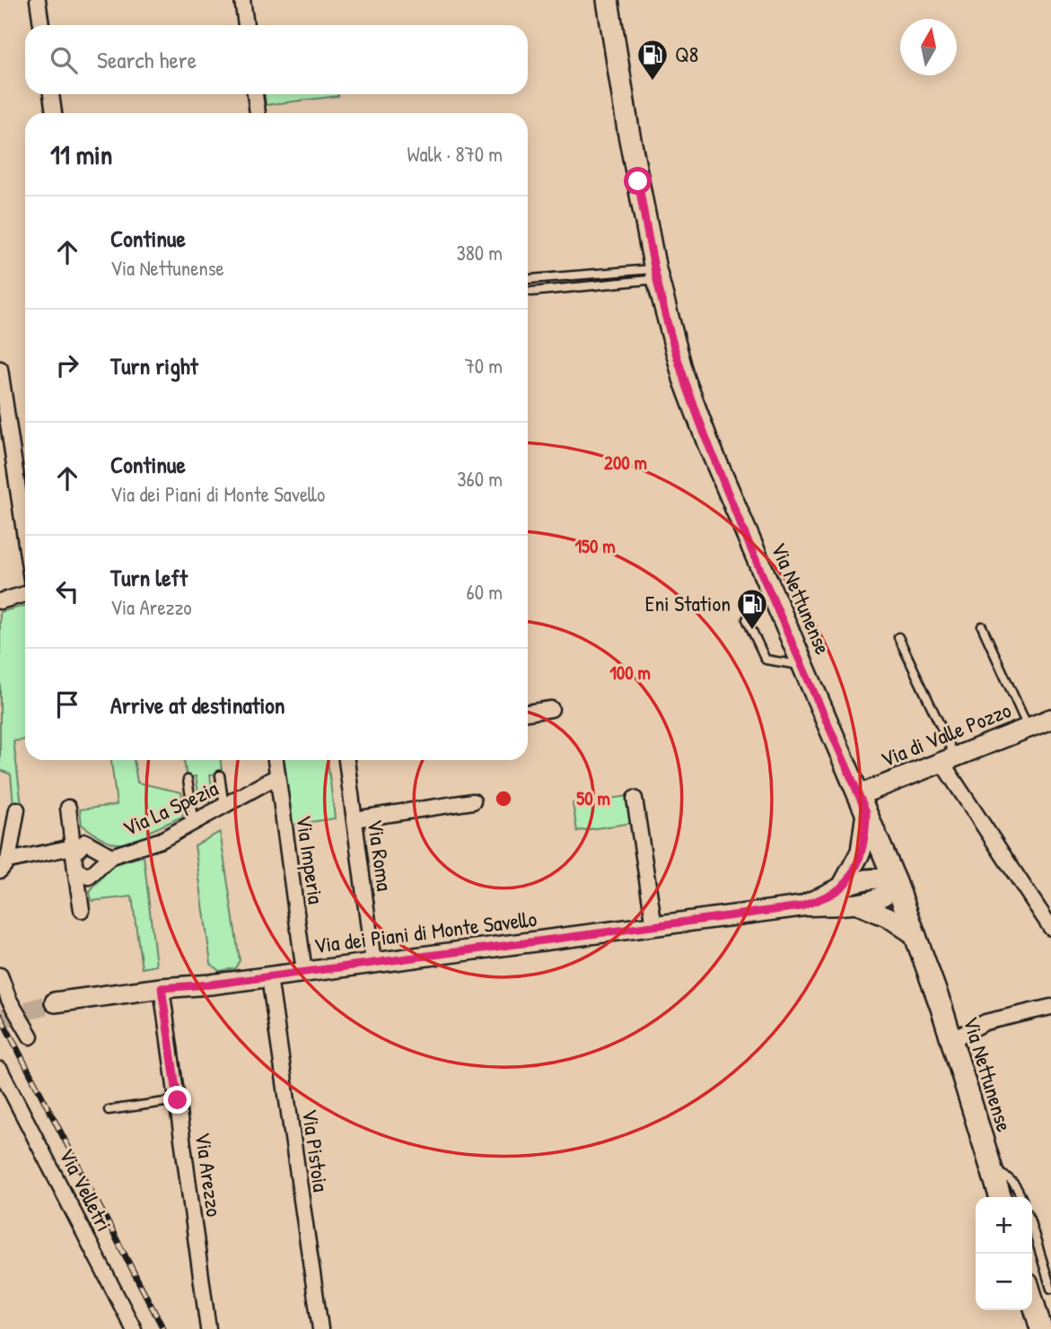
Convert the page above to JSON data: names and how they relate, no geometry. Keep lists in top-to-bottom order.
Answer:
{
  "streets": {
    "main road": ["Via Nettunense"],
    "street": [
      "Via di Valle Pozzo",
      "Via La Spezia",
      "Via Roma",
      "Via Imperia",
      "Via dei Piani di Monte Savello",
      "Via Pistoia",
      "Via Arezzo",
      "Via Velletri"
    ]
  },
  "crossings": [
    ["Via Nettunense", "Via di Valle Pozzo"],
    ["Via La Spezia", "Via Imperia"],
    ["Via Roma", "Via dei Piani di Monte Savello"],
    ["Via Imperia", "Via dei Piani di Monte Savello"],
    ["Via dei Piani di Monte Savello", "Via Pistoia"],
    ["Via dei Piani di Monte Savello", "Via Arezzo"]
  ],
  "places": {
    "fuel station": ["Q8", "Eni Station"]
  },
  "north": "top",
  "page": {
    "search": "Search here",
    "heading": ["11 min", "Walk · 870 m"],
    "list": [
      ["Continue", "Via Nettunense", "380 m"],
      ["Turn right", "70 m"],
      ["Continue", "Via dei Piani di Monte Savello", "360 m"],
      ["Turn left", "Via Arezzo", "60 m"],
      "Arrive at destination"
    ],
    "map_buttons": ["+", "−"]
  },
  "rings": [
    "200 m",
    "150 m",
    "100 m",
    "50 m"
  ]
}
